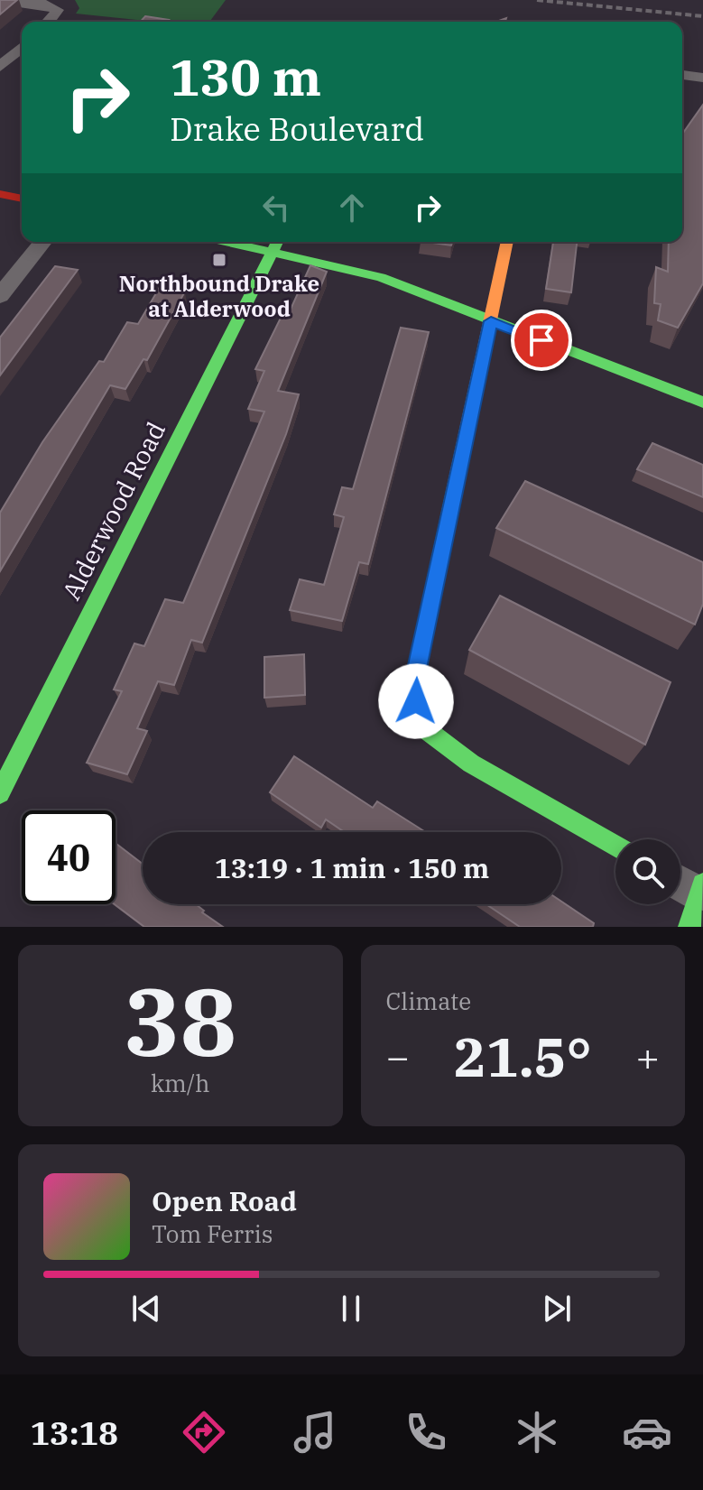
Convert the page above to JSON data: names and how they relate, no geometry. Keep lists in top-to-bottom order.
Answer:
{
  "streets": {
    "street": ["Alderwood Road"]
  },
  "places": {
    "transit": ["Northbound Drake at Alderwood"]
  },
  "page": {
    "turn": ["130 m", "Drake Boulevard"],
    "limit": "40",
    "trip": "13:19 · 1 min · 150 m",
    "tile": [
      ["38", "km/h"],
      "Climate"
    ],
    "heat": ["−", "21.5°", "+"],
    "song": ["Open Road", "Tom Ferris"],
    "tabs": "13:18"
  }
}
